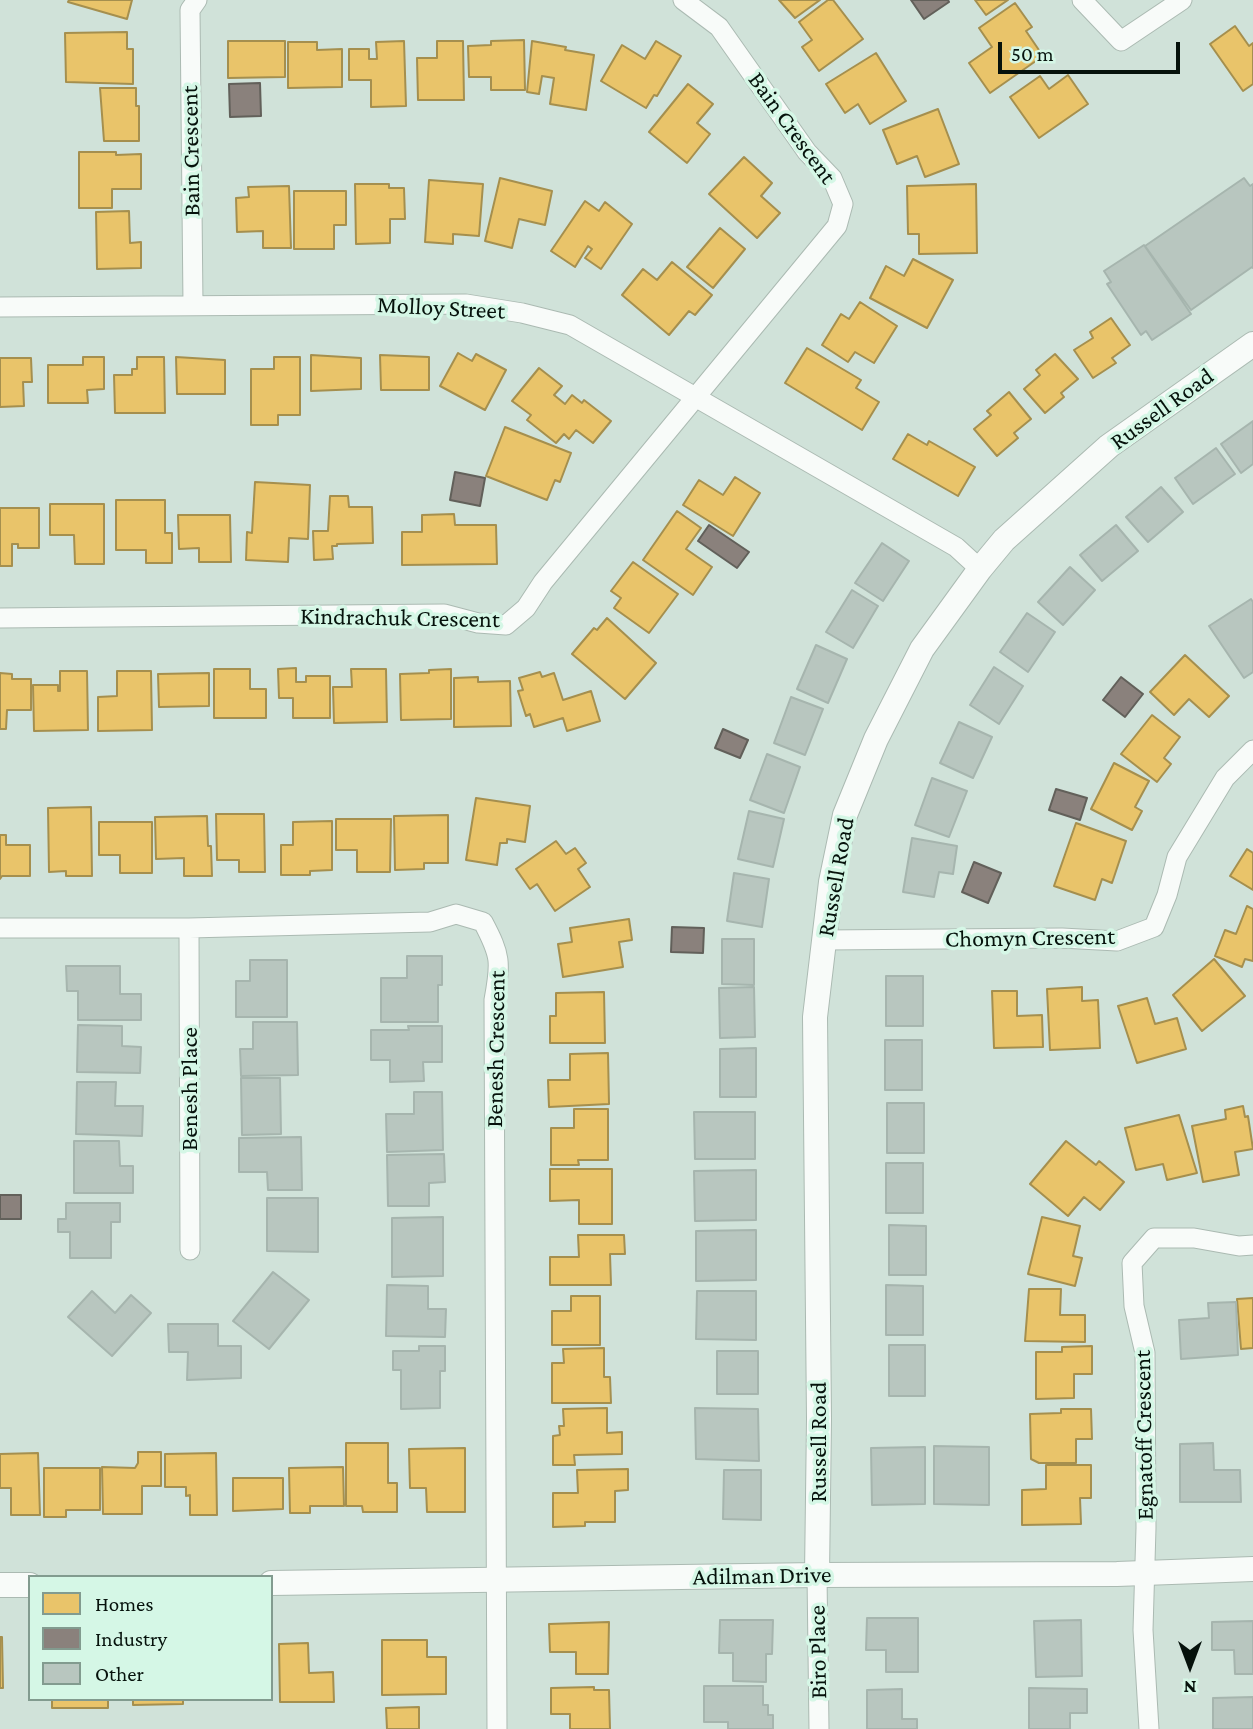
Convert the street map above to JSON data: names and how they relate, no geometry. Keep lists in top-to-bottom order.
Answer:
{
  "streets": {
    "street": [
      "Bain Crescent",
      "Molloy Street",
      "Russell Road",
      "Kindrachuk Crescent",
      "Chomyn Crescent",
      "Benesh Crescent",
      "Benesh Place",
      "Egnatoff Crescent",
      "Adilman Drive",
      "Biro Place"
    ]
  },
  "crossings": [
    ["Bain Crescent", "Molloy Street"],
    ["Bain Crescent", "Kindrachuk Crescent"],
    ["Molloy Street", "Russell Road"],
    ["Molloy Street", "Kindrachuk Crescent"],
    ["Russell Road", "Chomyn Crescent"],
    ["Russell Road", "Adilman Drive"],
    ["Russell Road", "Biro Place"],
    ["Benesh Crescent", "Benesh Place"],
    ["Benesh Crescent", "Adilman Drive"],
    ["Egnatoff Crescent", "Adilman Drive"],
    ["Adilman Drive", "Biro Place"]
  ],
  "legend": ["Homes", "Industry", "Other"],
  "scale_bar": "50 m",
  "north": "bottom"
}
